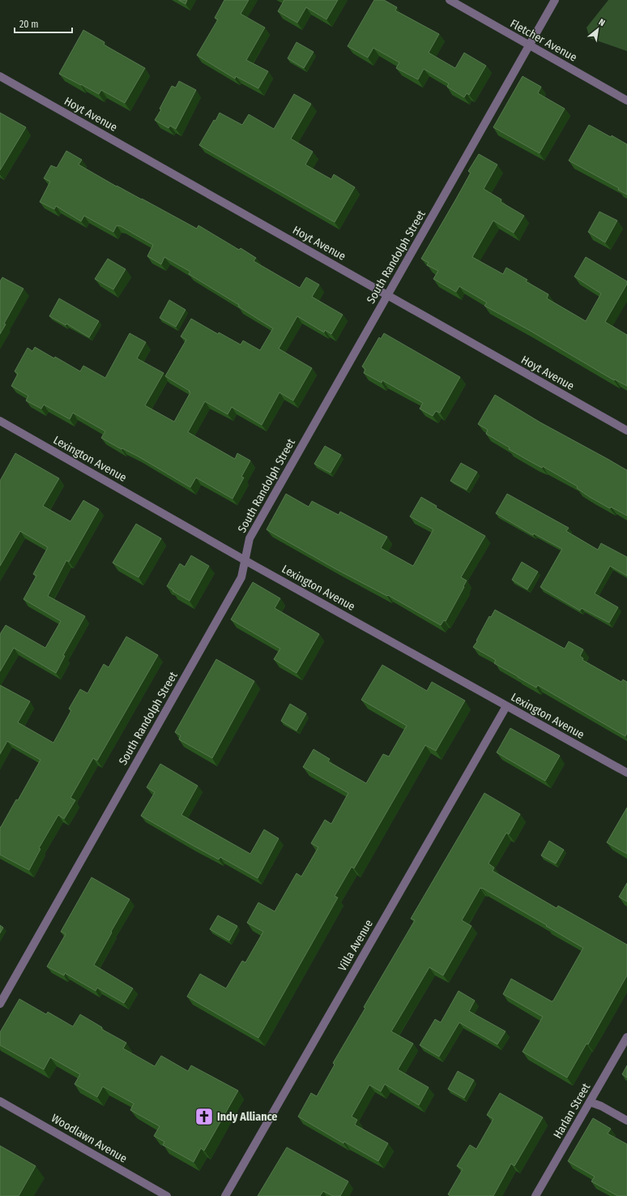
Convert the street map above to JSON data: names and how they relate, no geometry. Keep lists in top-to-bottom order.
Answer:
{
  "streets": {
    "street": [
      "Fletcher Avenue",
      "Hoyt Avenue",
      "South Randolph Street",
      "Lexington Avenue",
      "Villa Avenue",
      "Harlan Street",
      "Woodlawn Avenue"
    ]
  },
  "crossings": [
    ["Fletcher Avenue", "South Randolph Street"],
    ["Hoyt Avenue", "South Randolph Street"],
    ["South Randolph Street", "Lexington Avenue"],
    ["Lexington Avenue", "Villa Avenue"]
  ],
  "places": {
    "church": ["Indy Alliance"]
  },
  "scale_bar": "20 m",
  "north": "top right"
}
